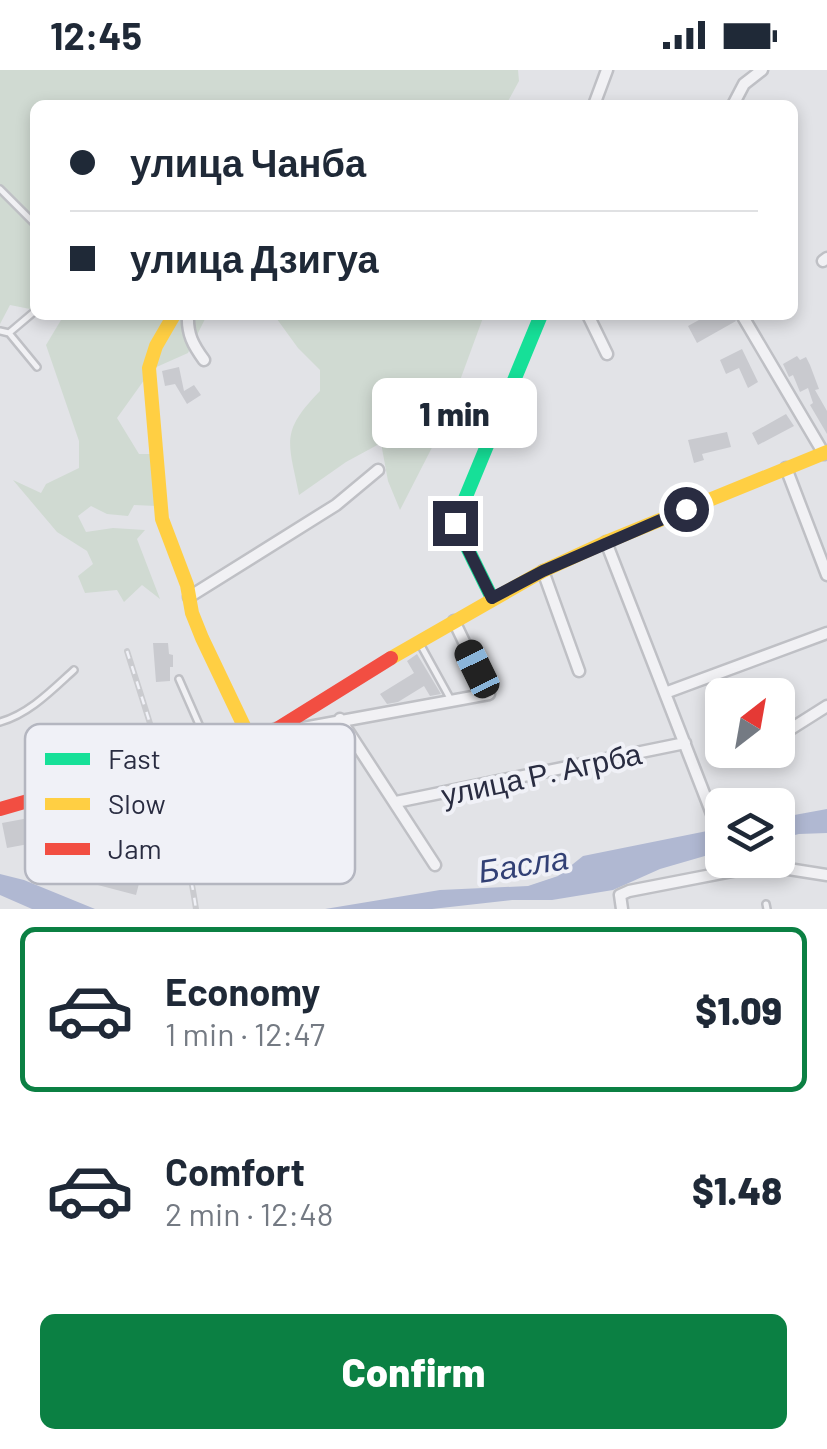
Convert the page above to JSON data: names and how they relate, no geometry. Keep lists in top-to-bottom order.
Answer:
{
  "streets": {
    "street": ["улица Р. Агрба"]
  },
  "water": ["Басла"],
  "legend": ["Fast", "Slow", "Jam"],
  "north": "top right",
  "page": {
    "status": "12:45",
    "banner": ["улица Чанба", "улица Дзигуа"],
    "bubble": "1 min",
    "list": [
      {
        "name": "Economy",
        "note": "1 min · 12:47",
        "value": "$1.09"
      },
      {
        "name": "Comfort",
        "note": "2 min · 12:48",
        "value": "$1.48"
      }
    ],
    "buttons": "Confirm"
  }
}
